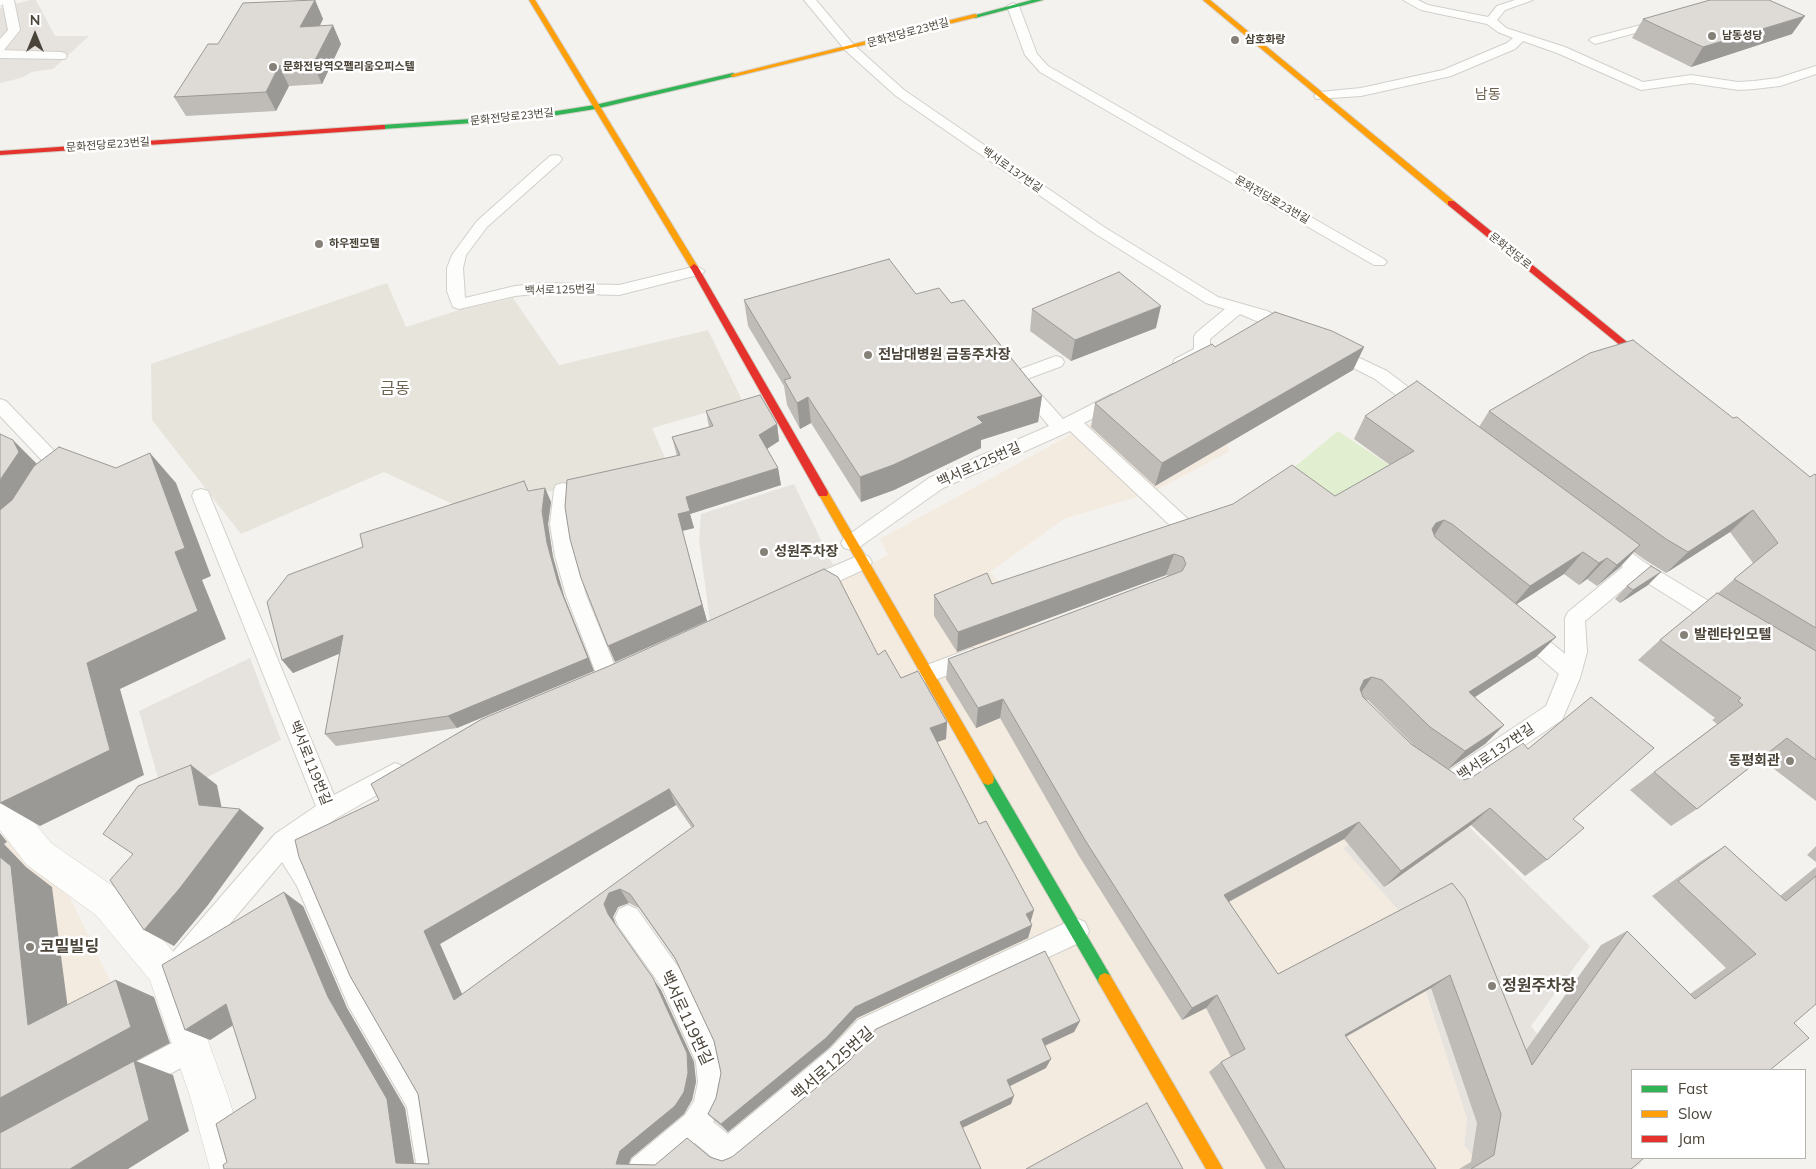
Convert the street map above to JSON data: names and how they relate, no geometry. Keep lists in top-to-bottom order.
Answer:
{
  "streets": {
    "street": ["문화전당로23번길", "문화전당로"],
    "lane": ["백서로137번길", "백서로125번길", "백서로119번길"]
  },
  "crossings": [
    ["문화전당로23번길", "백서로137번길"],
    ["백서로125번길", "백서로119번길"]
  ],
  "districts": ["남동", "금동"],
  "places": [
    "남동성당",
    "삼호화랑",
    "문화전당역오펠리움오피스텔",
    "하우젠모텔",
    "전남대병원 금동주차장",
    "성원주차장",
    "발렌타인모텔",
    "동평회관",
    "코밀빌딩",
    "정원주차장"
  ],
  "legend": ["Fast", "Slow", "Jam"],
  "north": "top"
}
